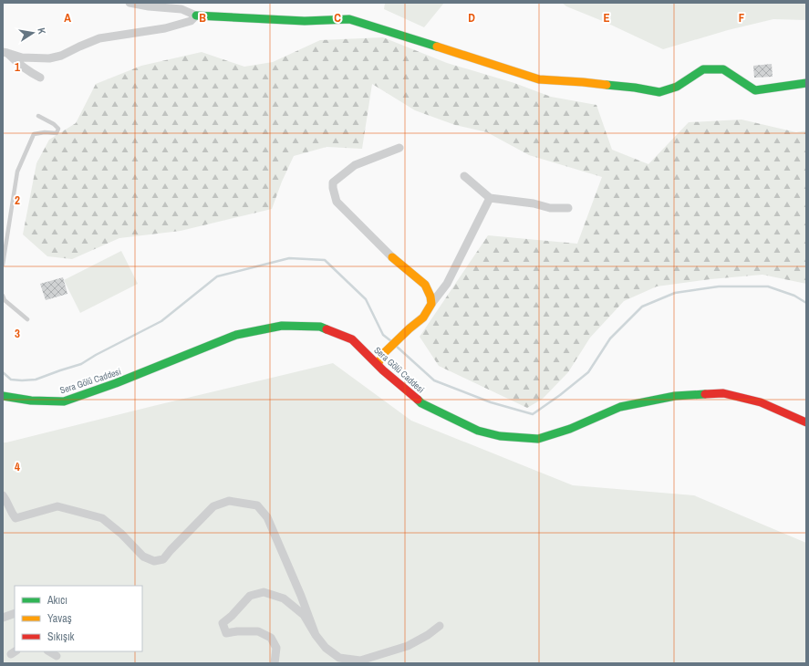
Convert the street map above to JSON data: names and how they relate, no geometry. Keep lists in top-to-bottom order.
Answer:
{
  "streets": {
    "main road": ["Sera Gölü Caddesi"]
  },
  "legend": ["Akıcı", "Yavaş", "Sıkışık"],
  "north": "right",
  "grid": {
    "columns": [
      "A",
      "B",
      "C",
      "D",
      "E",
      "F"
    ],
    "rows": [
      "1",
      "2",
      "3",
      "4"
    ]
  }
}
